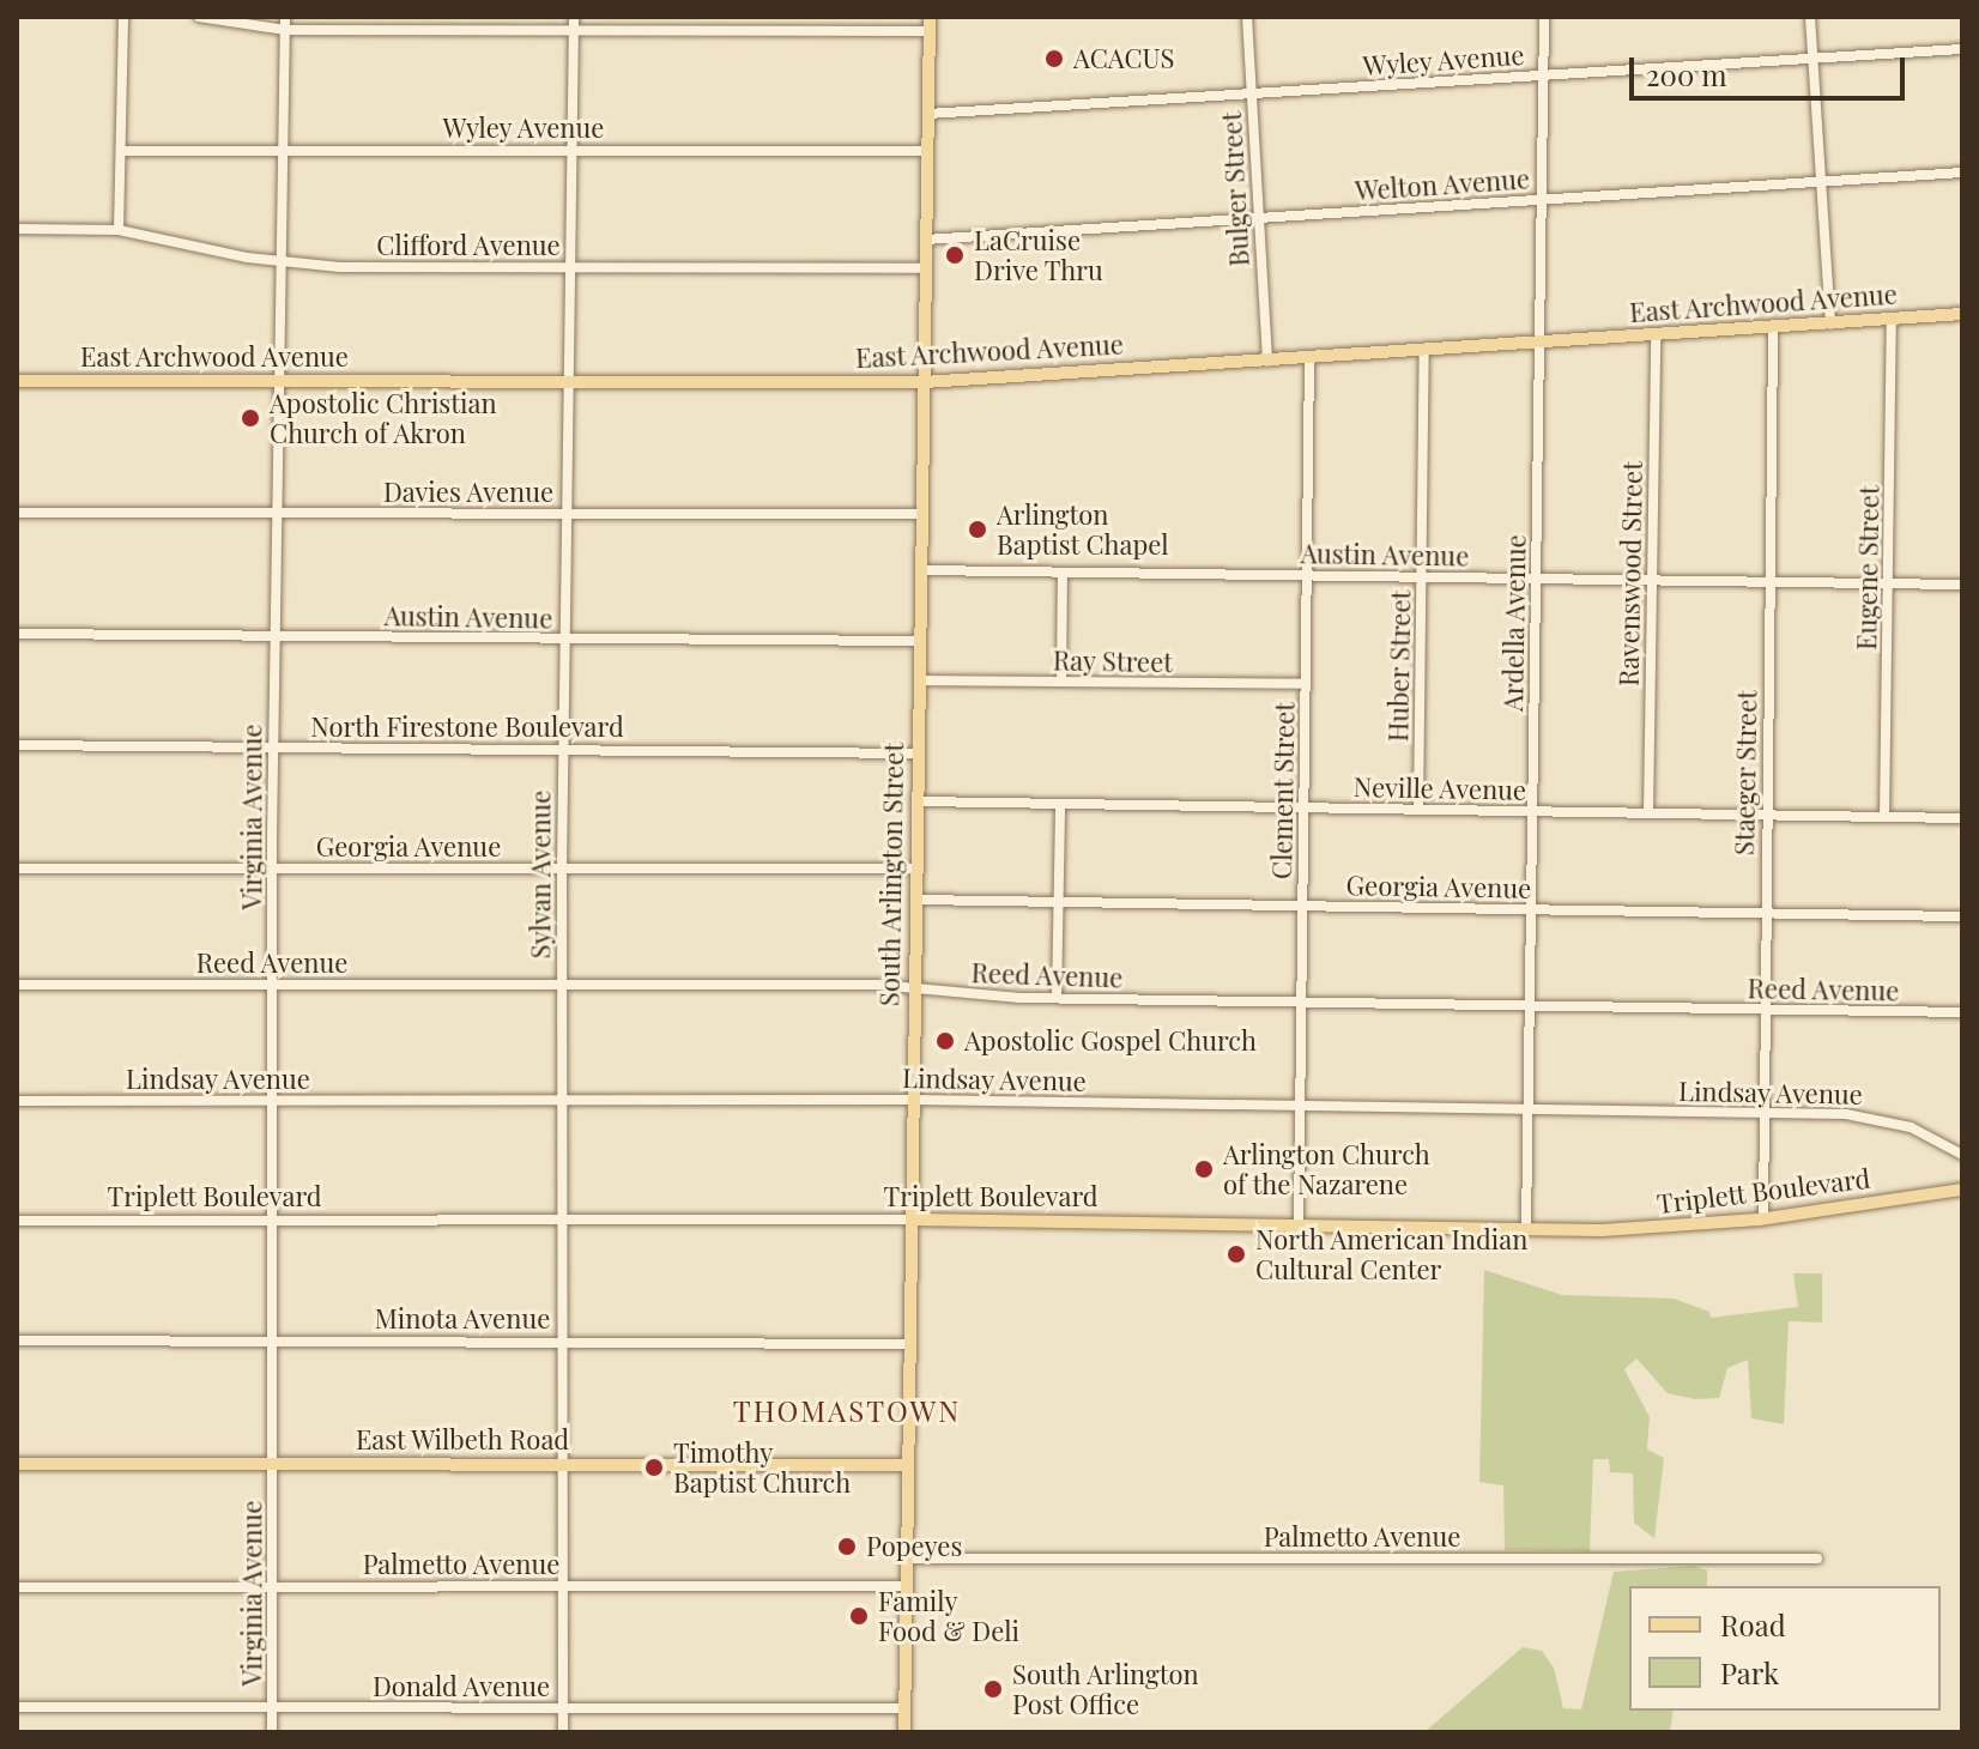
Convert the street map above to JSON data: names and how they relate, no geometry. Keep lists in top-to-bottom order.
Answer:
{
  "streets": {
    "main road": [
      "East Archwood Avenue",
      "South Arlington Street",
      "Triplett Boulevard",
      "East Wilbeth Road"
    ],
    "street": [
      "Wyley Avenue",
      "Welton Avenue",
      "Bulger Street",
      "Clifford Avenue",
      "Davies Avenue",
      "Austin Avenue",
      "Eugene Street",
      "Ravenswood Street",
      "Ardella Avenue",
      "Ray Street",
      "Huber Street",
      "North Firestone Boulevard",
      "Staeger Street",
      "Neville Avenue",
      "Clement Street",
      "Virginia Avenue",
      "Georgia Avenue",
      "Sylvan Avenue",
      "Reed Avenue",
      "Lindsay Avenue",
      "Minota Avenue",
      "Palmetto Avenue",
      "Donald Avenue"
    ]
  },
  "crossings": [
    ["Wyley Avenue", "Bulger Street"],
    ["Wyley Avenue", "Ardella Avenue"],
    ["Wyley Avenue", "Virginia Avenue"],
    ["Wyley Avenue", "Sylvan Avenue"],
    ["Wyley Avenue", "South Arlington Street"],
    ["Welton Avenue", "Bulger Street"],
    ["Welton Avenue", "Ardella Avenue"],
    ["Welton Avenue", "South Arlington Street"],
    ["Bulger Street", "East Archwood Avenue"],
    ["Clifford Avenue", "Virginia Avenue"],
    ["Clifford Avenue", "Sylvan Avenue"],
    ["Clifford Avenue", "South Arlington Street"],
    ["East Archwood Avenue", "Eugene Street"],
    ["East Archwood Avenue", "Ravenswood Street"],
    ["East Archwood Avenue", "Ardella Avenue"],
    ["East Archwood Avenue", "Huber Street"],
    ["East Archwood Avenue", "Staeger Street"],
    ["East Archwood Avenue", "Clement Street"],
    ["East Archwood Avenue", "Virginia Avenue"],
    ["East Archwood Avenue", "Sylvan Avenue"],
    ["East Archwood Avenue", "South Arlington Street"],
    ["Davies Avenue", "Virginia Avenue"],
    ["Davies Avenue", "Sylvan Avenue"],
    ["Davies Avenue", "South Arlington Street"],
    ["Austin Avenue", "Eugene Street"],
    ["Austin Avenue", "Ravenswood Street"],
    ["Austin Avenue", "Ardella Avenue"],
    ["Austin Avenue", "Huber Street"],
    ["Austin Avenue", "Staeger Street"],
    ["Austin Avenue", "Clement Street"],
    ["Austin Avenue", "Virginia Avenue"],
    ["Austin Avenue", "Sylvan Avenue"],
    ["Austin Avenue", "South Arlington Street"],
    ["Eugene Street", "Neville Avenue"],
    ["Ravenswood Street", "Neville Avenue"],
    ["Ardella Avenue", "Neville Avenue"],
    ["Ardella Avenue", "Georgia Avenue"],
    ["Ardella Avenue", "Reed Avenue"],
    ["Ardella Avenue", "Lindsay Avenue"],
    ["Ardella Avenue", "Triplett Boulevard"],
    ["Ray Street", "Clement Street"],
    ["Ray Street", "South Arlington Street"],
    ["Huber Street", "Neville Avenue"],
    ["North Firestone Boulevard", "Virginia Avenue"],
    ["North Firestone Boulevard", "Sylvan Avenue"],
    ["North Firestone Boulevard", "South Arlington Street"],
    ["Staeger Street", "Neville Avenue"],
    ["Staeger Street", "Georgia Avenue"],
    ["Staeger Street", "Reed Avenue"],
    ["Staeger Street", "Lindsay Avenue"],
    ["Staeger Street", "Triplett Boulevard"],
    ["Neville Avenue", "Clement Street"],
    ["Neville Avenue", "South Arlington Street"],
    ["Clement Street", "Georgia Avenue"],
    ["Clement Street", "Reed Avenue"],
    ["Clement Street", "Lindsay Avenue"],
    ["Clement Street", "Triplett Boulevard"],
    ["Virginia Avenue", "Georgia Avenue"],
    ["Virginia Avenue", "Reed Avenue"],
    ["Virginia Avenue", "Lindsay Avenue"],
    ["Virginia Avenue", "Triplett Boulevard"],
    ["Virginia Avenue", "Minota Avenue"],
    ["Virginia Avenue", "East Wilbeth Road"],
    ["Virginia Avenue", "Palmetto Avenue"],
    ["Virginia Avenue", "Donald Avenue"],
    ["Georgia Avenue", "Sylvan Avenue"],
    ["Georgia Avenue", "South Arlington Street"],
    ["Sylvan Avenue", "Reed Avenue"],
    ["Sylvan Avenue", "Lindsay Avenue"],
    ["Sylvan Avenue", "Triplett Boulevard"],
    ["Sylvan Avenue", "Minota Avenue"],
    ["Sylvan Avenue", "East Wilbeth Road"],
    ["Sylvan Avenue", "Palmetto Avenue"],
    ["Sylvan Avenue", "Donald Avenue"],
    ["South Arlington Street", "Reed Avenue"],
    ["South Arlington Street", "Lindsay Avenue"],
    ["South Arlington Street", "Triplett Boulevard"],
    ["South Arlington Street", "Minota Avenue"],
    ["South Arlington Street", "East Wilbeth Road"],
    ["South Arlington Street", "Palmetto Avenue"],
    ["South Arlington Street", "Donald Avenue"]
  ],
  "districts": ["THOMASTOWN"],
  "places": [
    "ACACUS",
    "LaCruise Drive Thru",
    "Apostolic Christian Church of Akron",
    "Arlington Baptist Chapel",
    "Apostolic Gospel Church",
    "Arlington Church of the Nazarene",
    "North American Indian Cultural Center",
    "Timothy Baptist Church",
    "Popeyes",
    "Family Food & Deli",
    "South Arlington Post Office"
  ],
  "legend": ["Road", "Park"],
  "scale_bar": "200 m"
}
